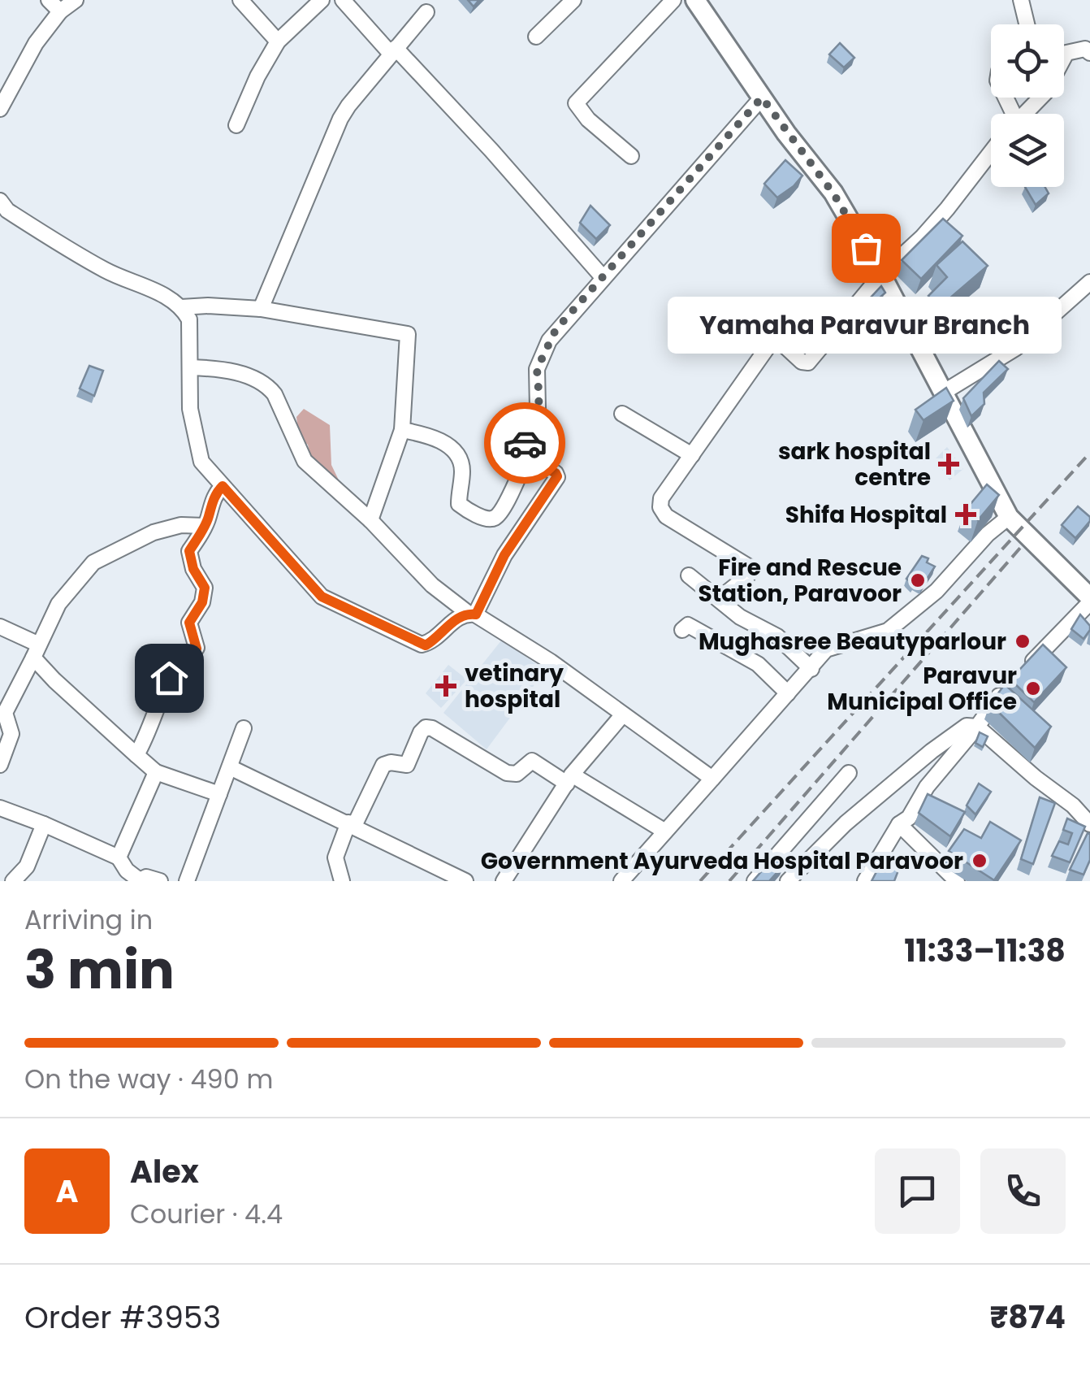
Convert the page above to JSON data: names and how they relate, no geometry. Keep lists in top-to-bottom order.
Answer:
{
  "places": {
    "other": [
      "Yamaha Paravur Branch",
      "Fire and Rescue Station, Paravoor",
      "Mughasree Beautyparlour",
      "Paravur Municipal Office",
      "Government Ayurveda Hospital Paravoor"
    ],
    "health": ["sark hospital centre", "Shifa Hospital", "vetinary hospital"]
  },
  "page": {
    "bubble": "Yamaha Paravur Branch",
    "heading": ["3 min", "Arriving in", "11:33–11:38"],
    "panel": [
      "Alex",
      "Courier · 4.4",
      "Order #3953",
      "₹874"
    ],
    "bar": "On the way · 490 m",
    "round": "A"
  }
}
